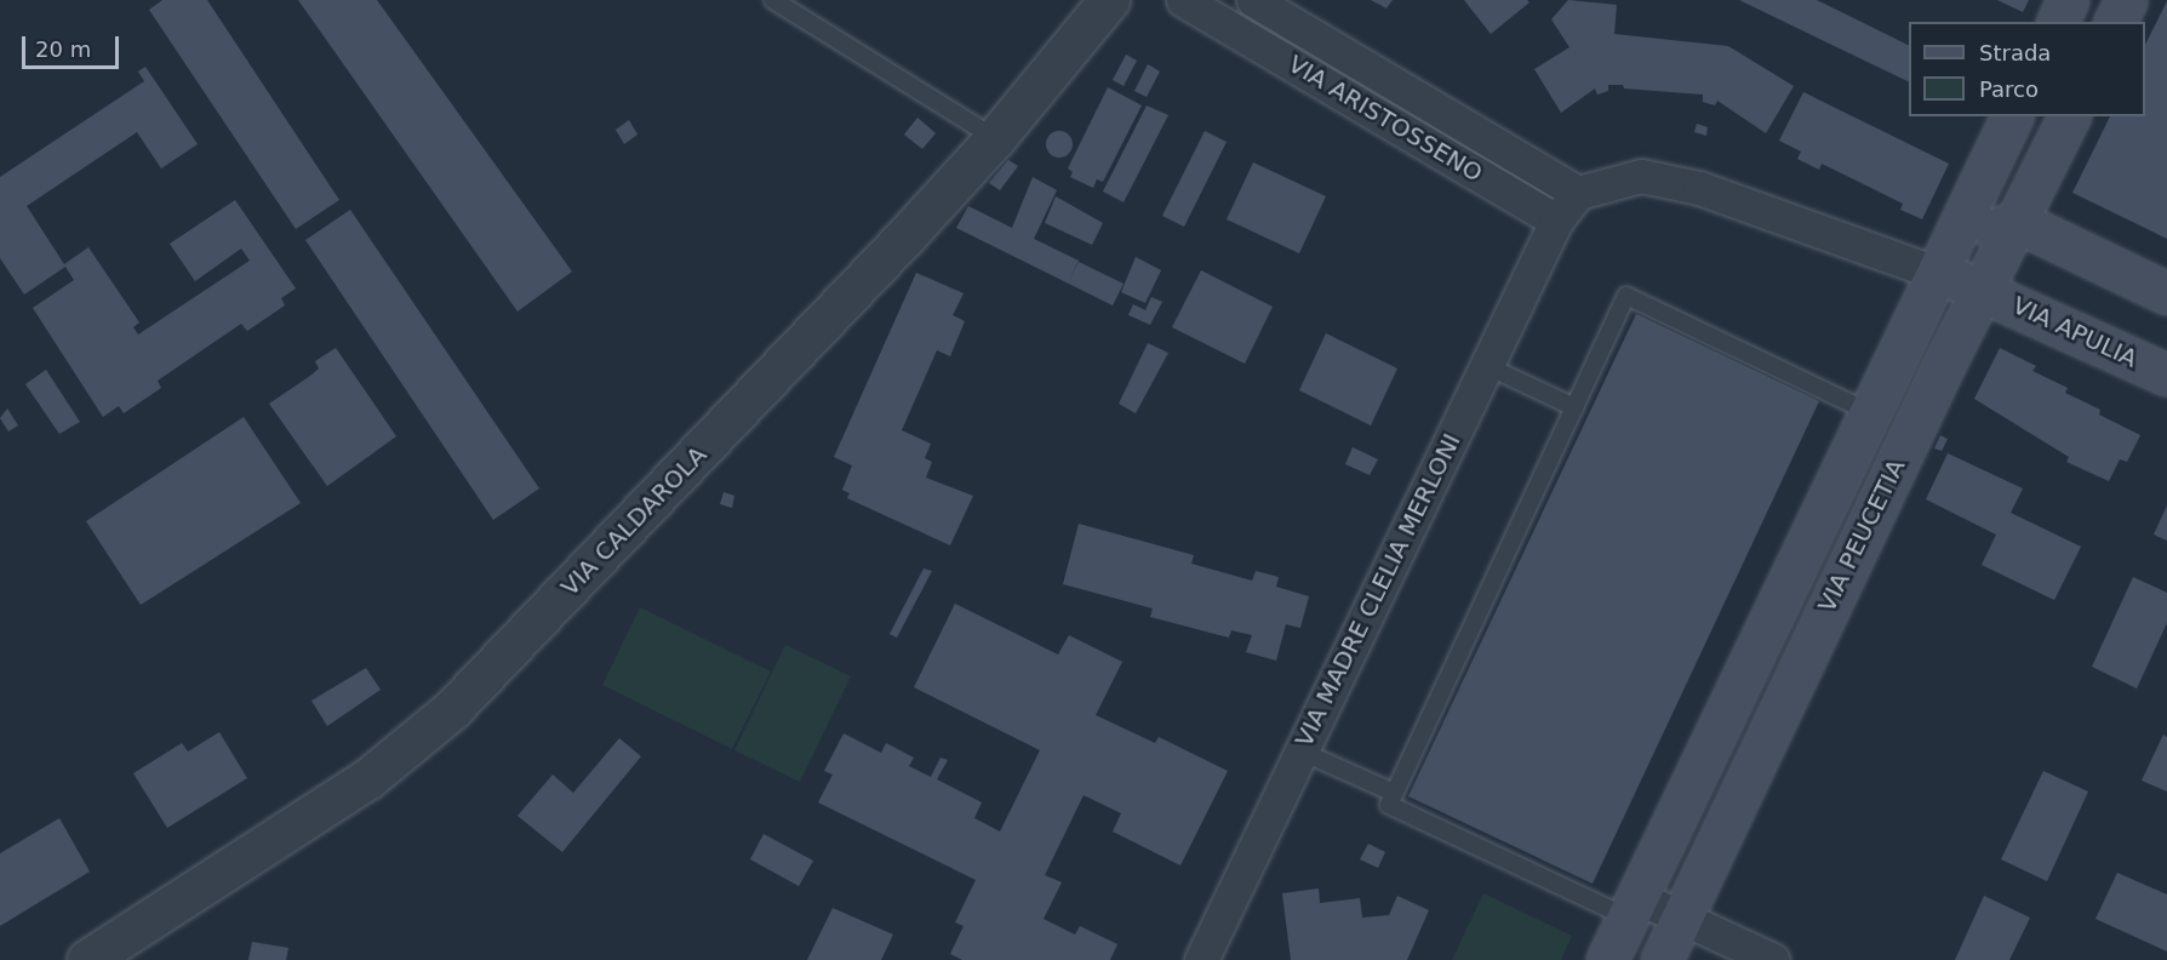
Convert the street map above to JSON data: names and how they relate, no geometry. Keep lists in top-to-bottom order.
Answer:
{
  "streets": {
    "main road": ["VIA APULIA", "VIA PEUCETIA"],
    "street": ["VIA ARISTOSSENO", "VIA CALDAROLA", "VIA MADRE CLELIA MERLONI"]
  },
  "crossings": [
    ["VIA ARISTOSSENO", "VIA MADRE CLELIA MERLONI"],
    ["VIA APULIA", "VIA PEUCETIA"]
  ],
  "legend": ["Strada", "Parco"],
  "scale_bar": "20 m"
}
